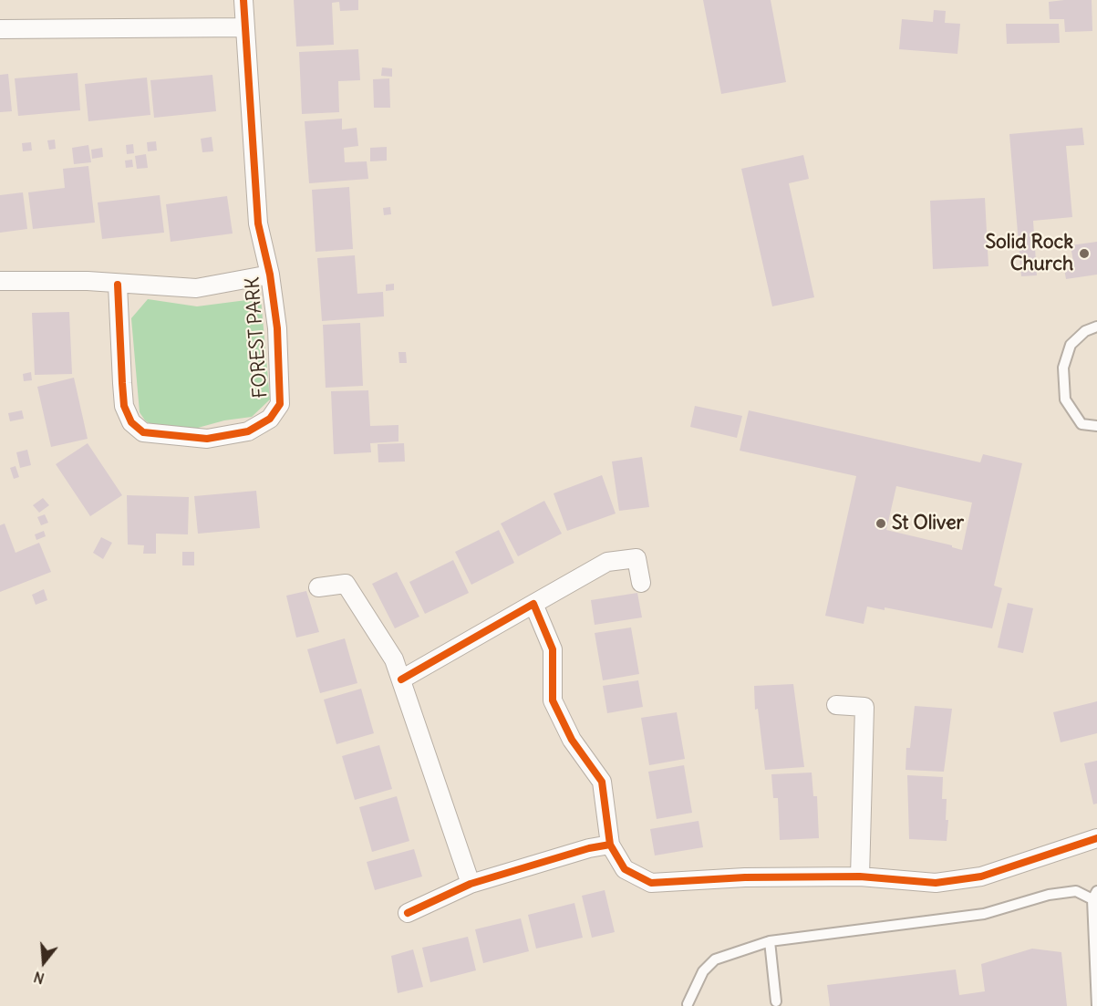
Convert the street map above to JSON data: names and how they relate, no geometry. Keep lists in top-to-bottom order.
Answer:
{
  "streets": {
    "street": ["FOREST PARK"]
  },
  "places": ["Solid Rock Church", "St Oliver"],
  "north": "bottom"
}
